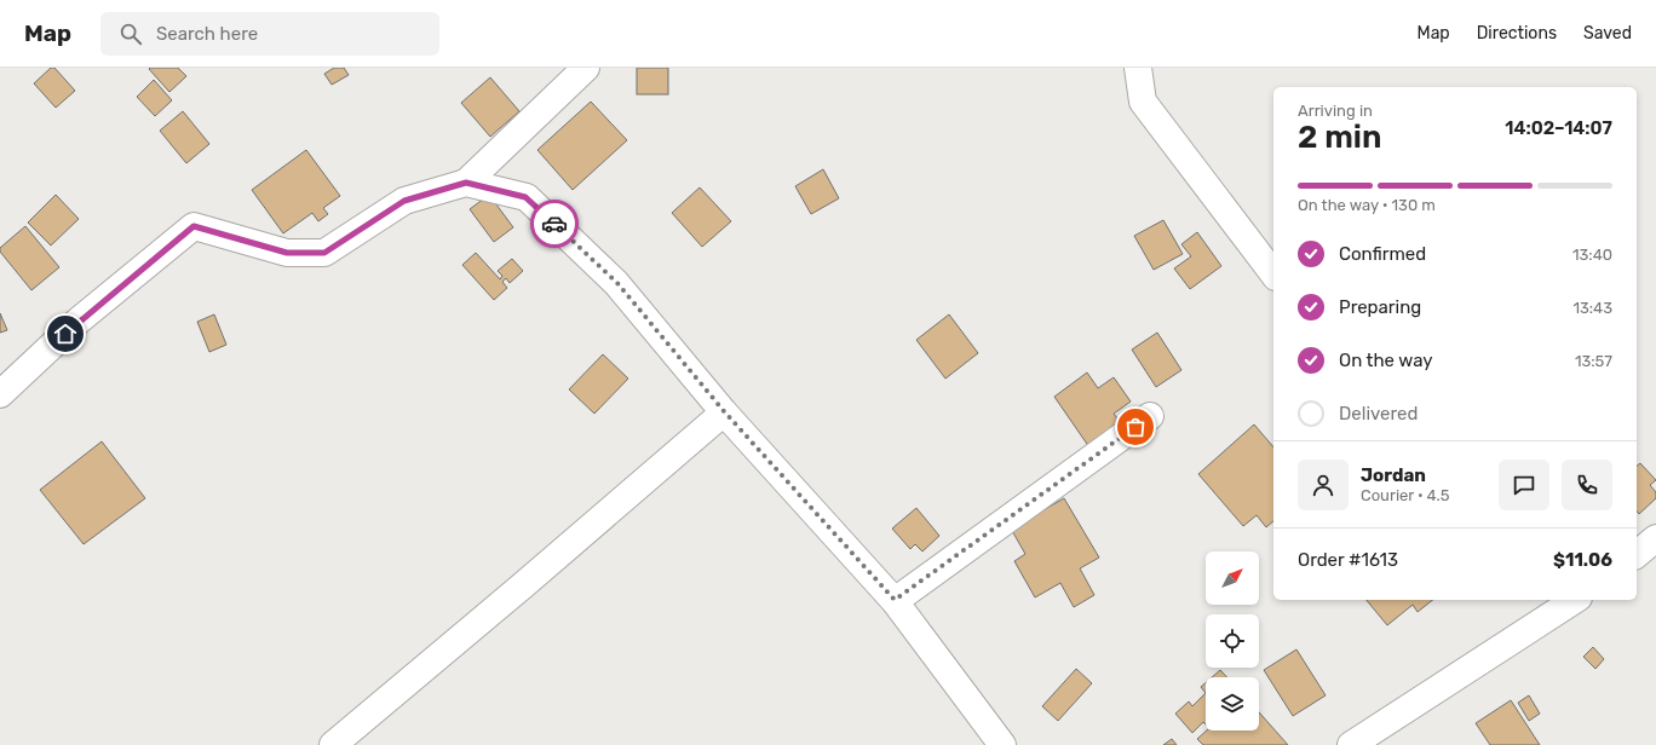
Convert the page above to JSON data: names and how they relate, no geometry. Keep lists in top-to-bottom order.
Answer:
{
  "north": "top right",
  "page": {
    "header": "Map",
    "search": "Search here",
    "nav": ["Map", "Directions", "Saved"],
    "heading": ["2 min", "Arriving in", "14:02–14:07"],
    "panel": [
      "Jordan",
      "Courier · 4.5",
      "Order #1613",
      "$11.06"
    ],
    "bar": "On the way · 130 m",
    "list": [
      ["Confirmed", "13:40"],
      ["Preparing", "13:43"],
      ["On the way", "13:57"],
      "Delivered"
    ]
  }
}
